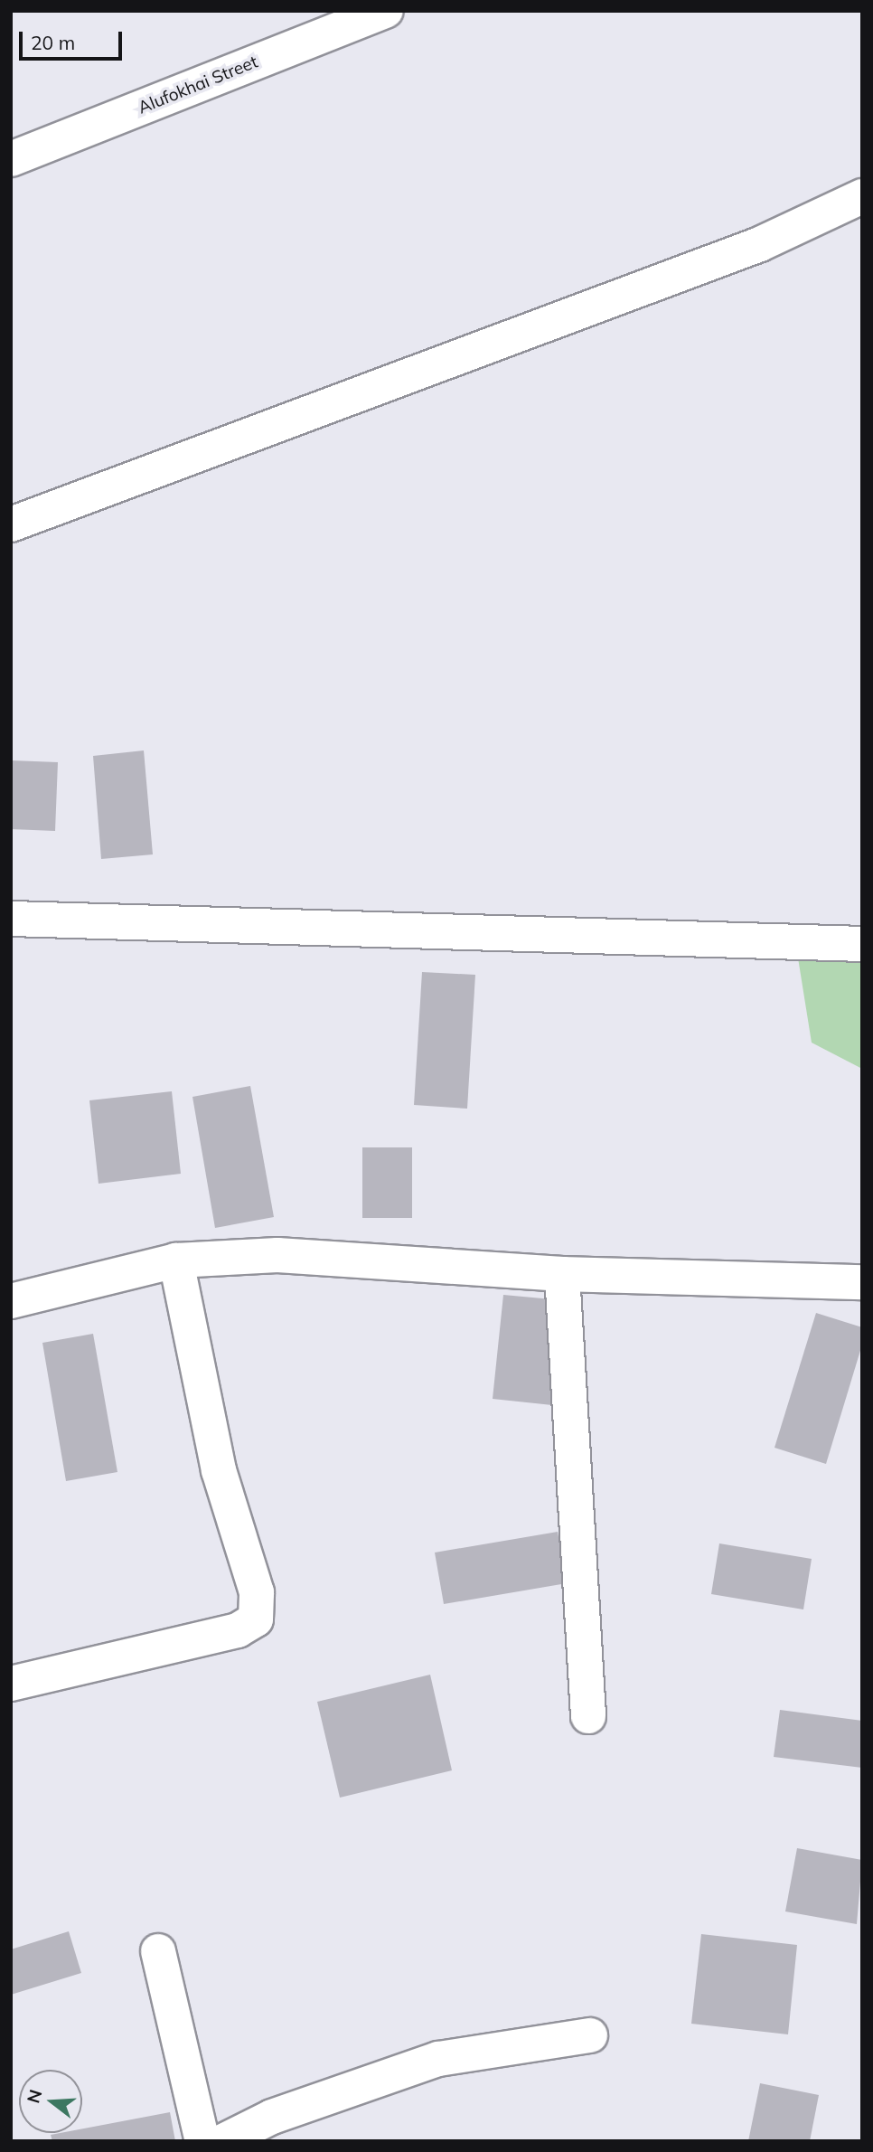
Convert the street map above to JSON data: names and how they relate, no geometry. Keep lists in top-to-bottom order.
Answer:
{
  "streets": {
    "street": ["Alufokhai Street"]
  },
  "scale_bar": "20 m",
  "north": "left"
}
